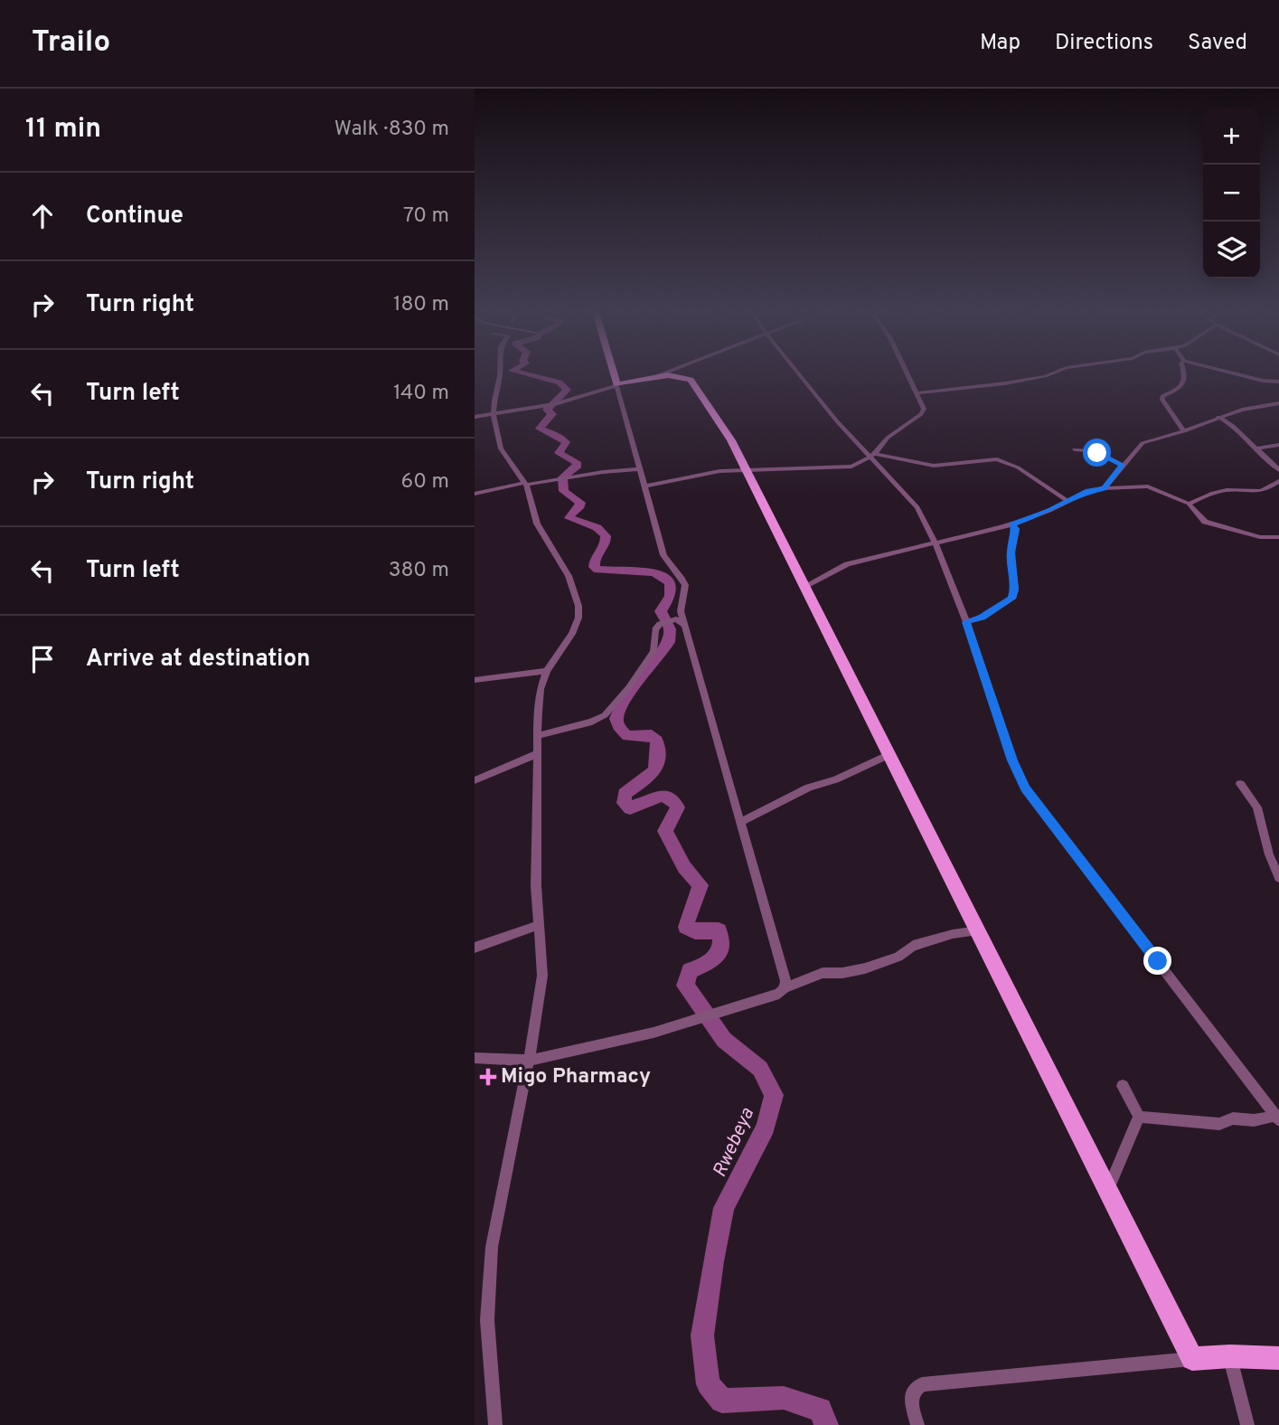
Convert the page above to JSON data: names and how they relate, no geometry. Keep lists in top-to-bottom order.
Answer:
{
  "water": ["Rwebeya"],
  "places": {
    "health": ["Migo Pharmacy"]
  },
  "page": {
    "header": "Trailo",
    "nav": ["Map", "Directions", "Saved"],
    "heading": ["11 min", "Walk · 830 m"],
    "map_buttons": ["+", "−"],
    "list": [
      ["Continue", "70 m"],
      ["Turn right", "180 m"],
      ["Turn left", "140 m"],
      ["Turn right", "60 m"],
      ["Turn left", "380 m"],
      "Arrive at destination"
    ]
  }
}
